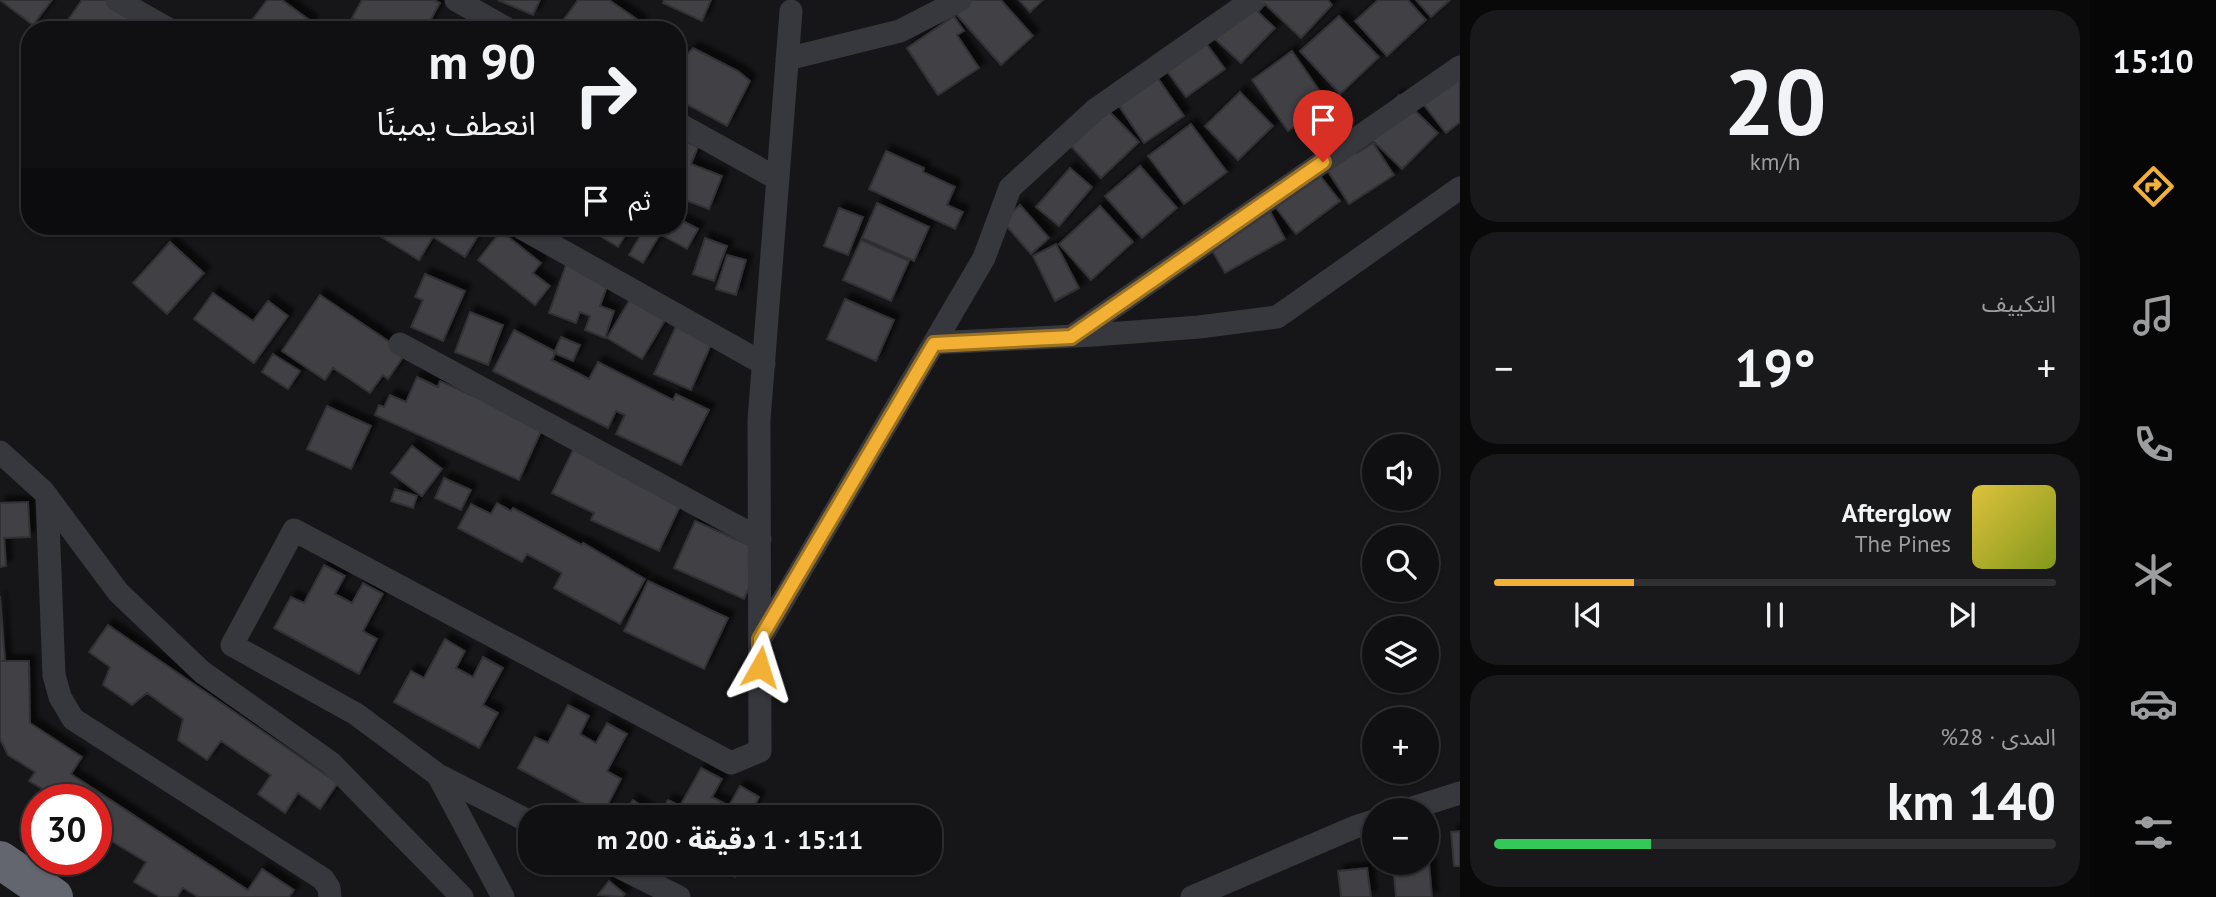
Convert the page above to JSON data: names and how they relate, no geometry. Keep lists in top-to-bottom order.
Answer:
{
  "page": {
    "tabs": "15:10",
    "tile": [
      ["20", "km/h"],
      "التكييف",
      ["المدى · 28%", "140 km"]
    ],
    "turn": ["90 m", "انعطف يمينًا"],
    "then": "ثم",
    "heat": ["−", "19°", "+"],
    "map_buttons": ["+", "−"],
    "song": ["Afterglow", "The Pines"],
    "limit": "30",
    "trip": "15:11 · 1 دقيقة · 200 m"
  }
}
